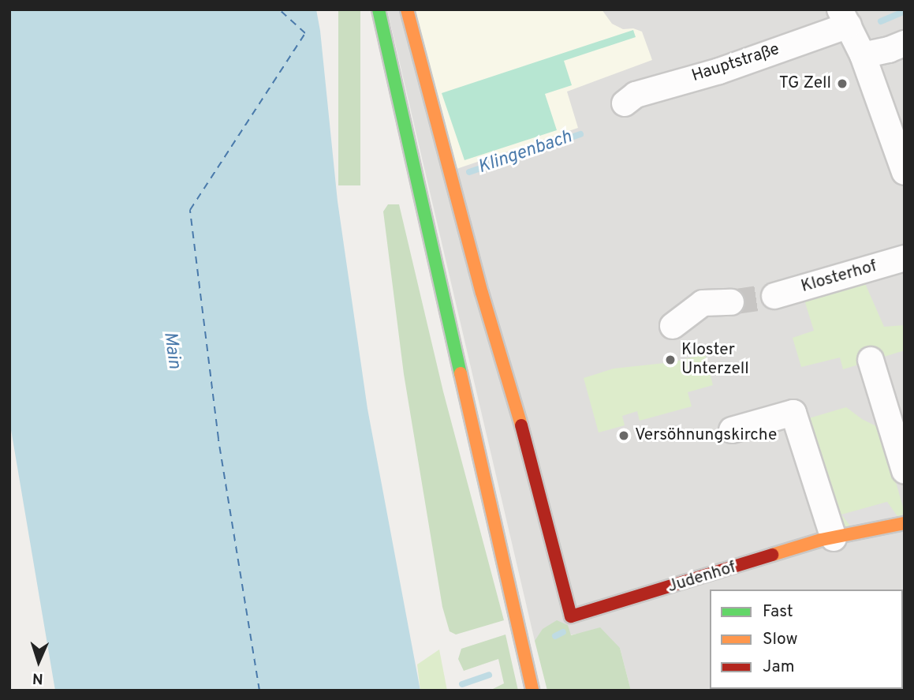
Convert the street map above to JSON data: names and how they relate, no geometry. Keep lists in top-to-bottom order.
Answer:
{
  "streets": {
    "street": ["Hauptstraße", "Klosterhof", "Judenhof"]
  },
  "water": ["Klingenbach", "Main"],
  "places": ["TG Zell", "Kloster Unterzell", "Versöhnungskirche"],
  "legend": ["Fast", "Slow", "Jam"],
  "north": "bottom"
}
